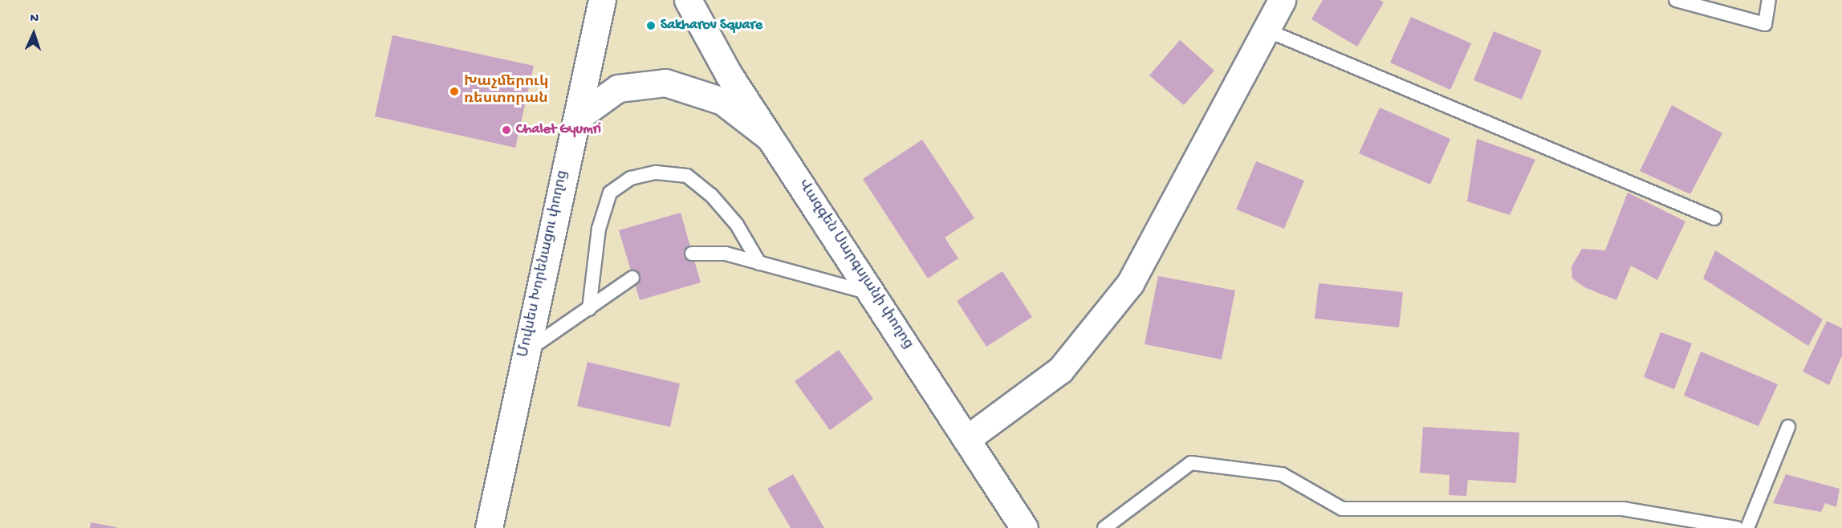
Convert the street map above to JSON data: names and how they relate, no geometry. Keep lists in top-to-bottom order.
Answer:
{
  "streets": {
    "main road": ["Մովսես Խորենացու փողոց", "Վազգեն Սարգսյանի փողոց"]
  },
  "places": ["Sakharov Square", "Խաչմերուկ ռեստորան", "Chalet Gyumri"],
  "north": "top"
}
